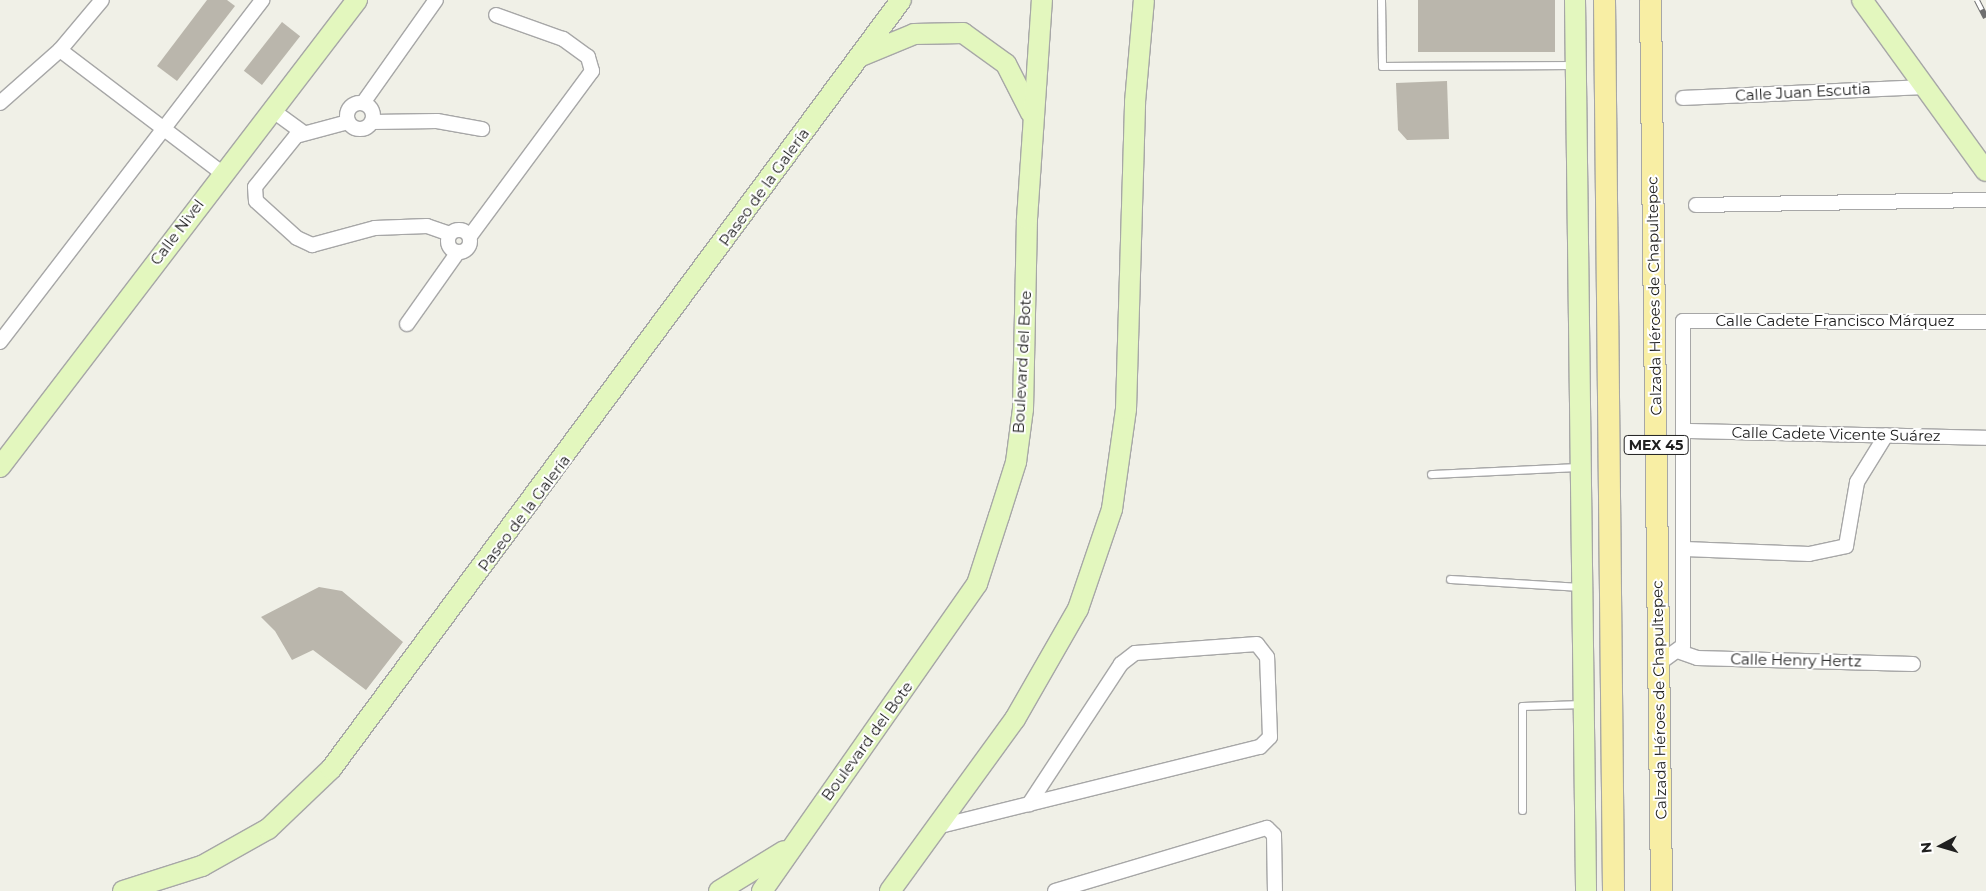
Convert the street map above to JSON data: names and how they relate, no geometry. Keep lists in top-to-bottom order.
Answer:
{
  "streets": {
    "main road": ["Calzada Héroes de Chapultepec", "MEX 45"],
    "street": [
      "Calle Juan Escutia",
      "Paseo de la Galería",
      "Calle Nivel",
      "Calle Cadete Francisco Márquez",
      "Boulevard del Bote",
      "Calle Cadete Vicente Suárez",
      "Calle Henry Hertz"
    ]
  },
  "crossings": [
    ["Calle Cadete Francisco Márquez", "Calle Cadete Vicente Suárez"]
  ],
  "north": "left"
}
